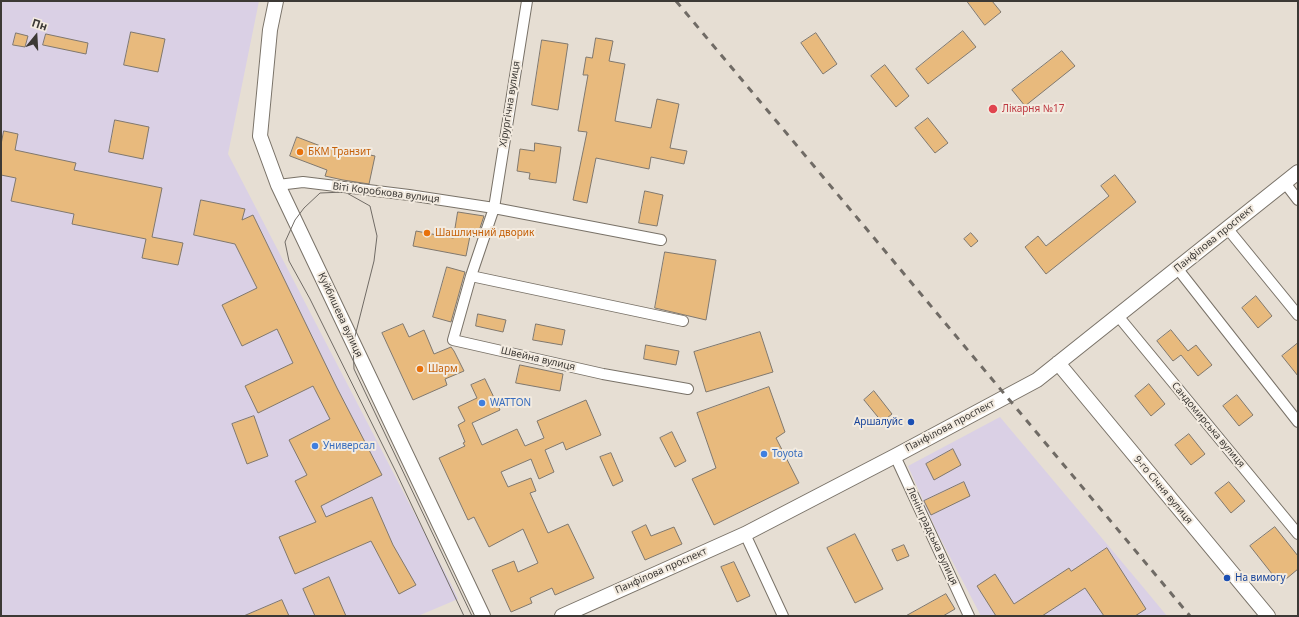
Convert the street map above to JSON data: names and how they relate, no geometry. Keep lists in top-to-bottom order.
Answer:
{
  "streets": {
    "street": [
      "Хірургічна вулиця",
      "Віті Коробкова вулиця",
      "Панфілова проспект",
      "Куйбишева вулиця",
      "Швейна вулиця",
      "Сандомирська вулиця",
      "9-го Січня вулиця",
      "Ленінградська вулиця"
    ]
  },
  "crossings": [
    ["Хірургічна вулиця", "Віті Коробкова вулиця"],
    ["Хірургічна вулиця", "Швейна вулиця"],
    ["Віті Коробкова вулиця", "Куйбишева вулиця"],
    ["Віті Коробкова вулиця", "Швейна вулиця"],
    ["Панфілова проспект", "Сандомирська вулиця"],
    ["Панфілова проспект", "9-го Січня вулиця"],
    ["Панфілова проспект", "Ленінградська вулиця"]
  ],
  "places": [
    "Лікарня №17",
    "БКМ Транзит",
    "Шашличний дворик",
    "Шарм",
    "WATTON",
    "Аршалуйс",
    "Универсал",
    "Toyota",
    "На вимогу"
  ],
  "north": "top"
}
